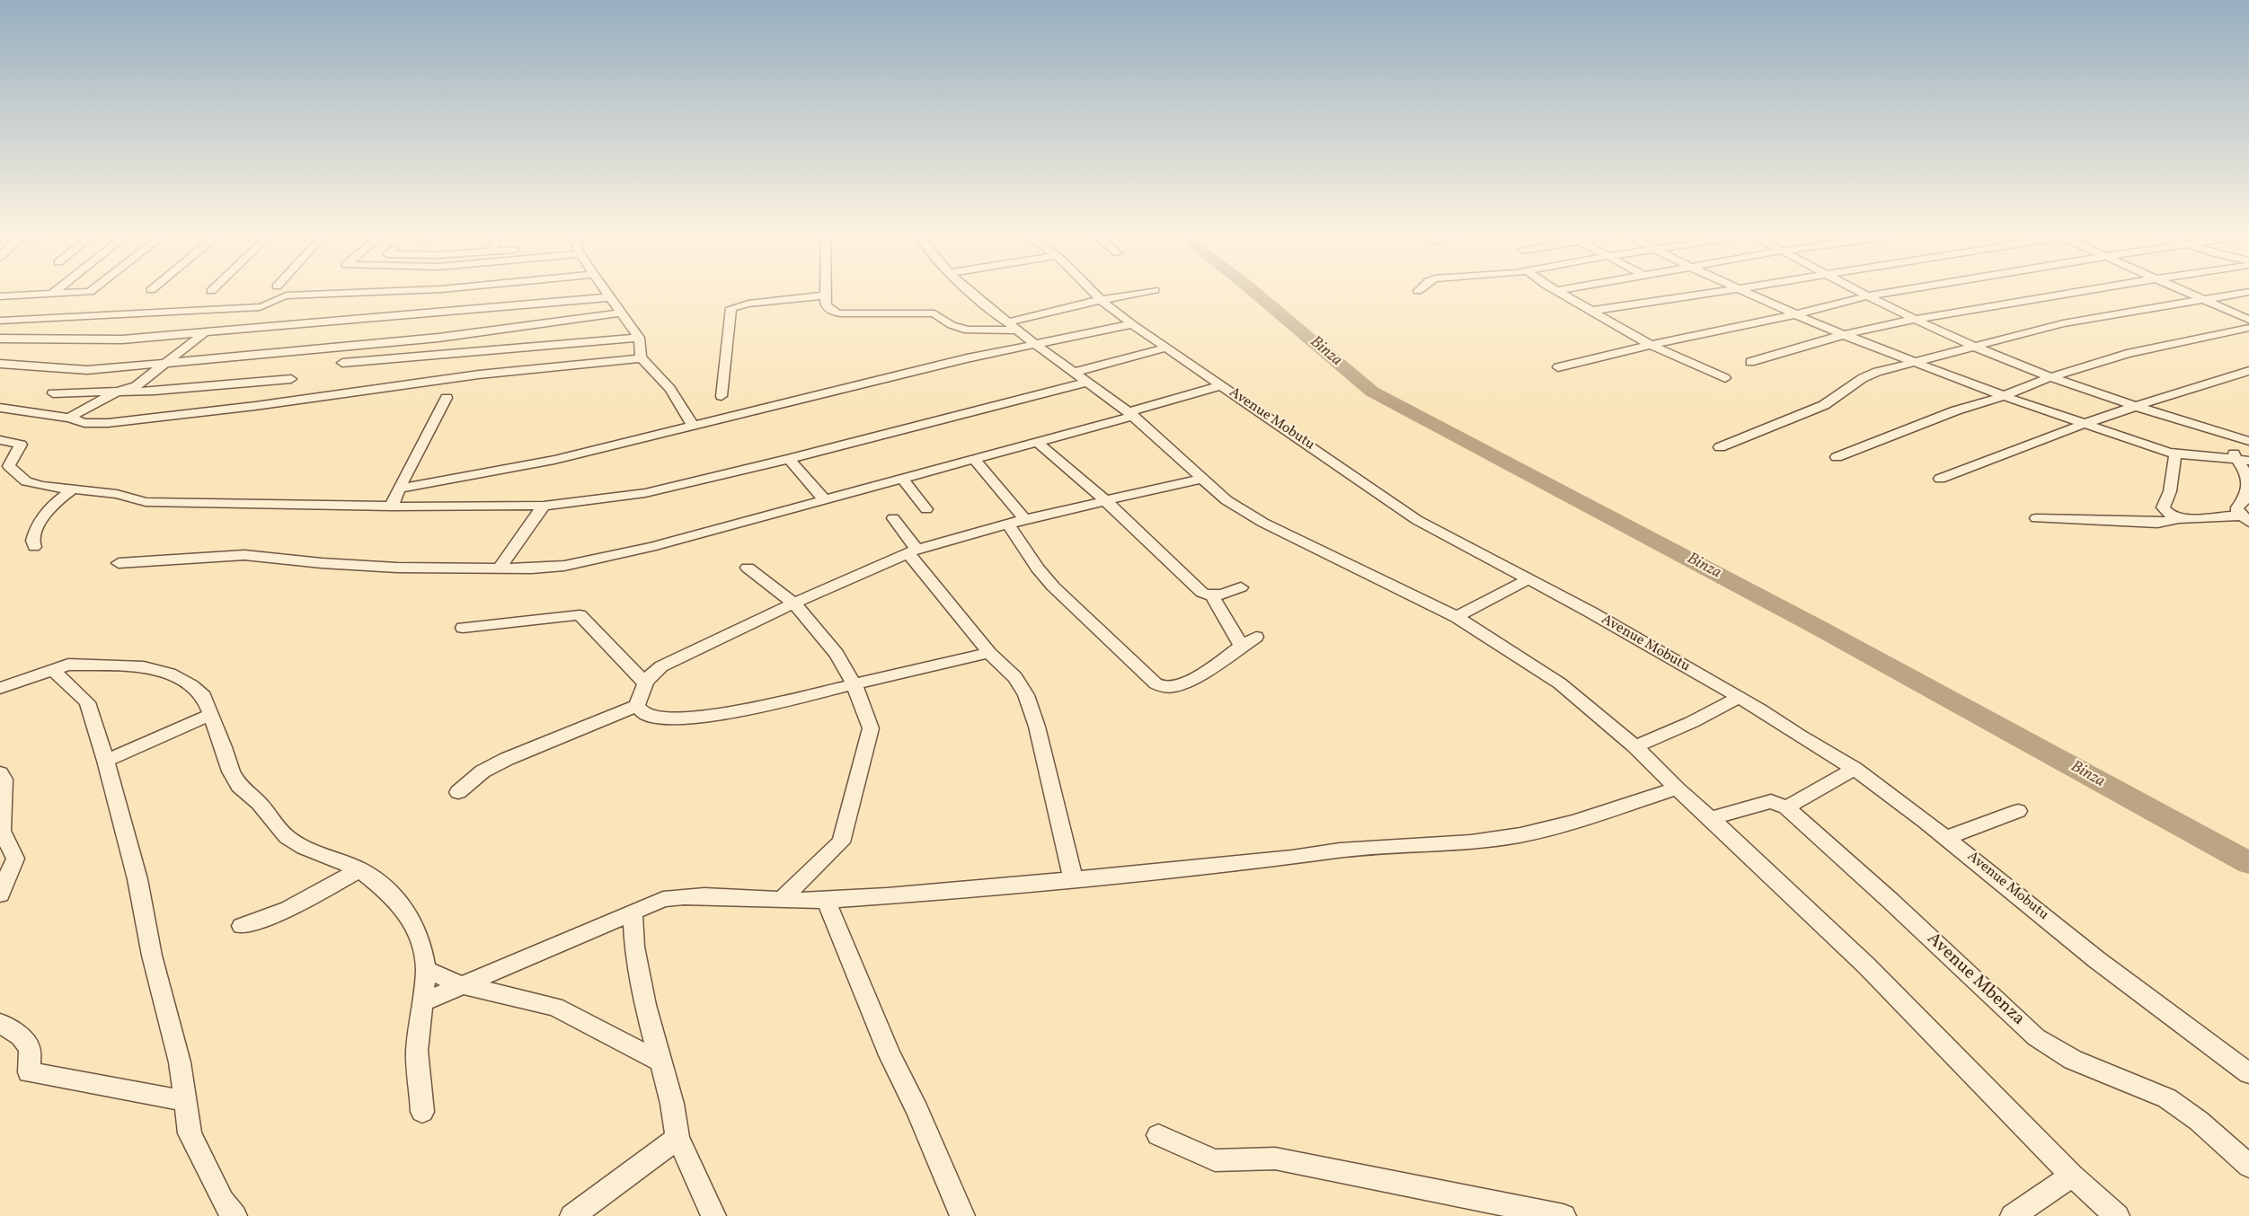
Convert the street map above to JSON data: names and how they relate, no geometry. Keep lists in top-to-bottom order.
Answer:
{
  "streets": {
    "street": ["Avenue Mobutu", "Avenue Mbenza"]
  },
  "water": ["Binza"]
}
